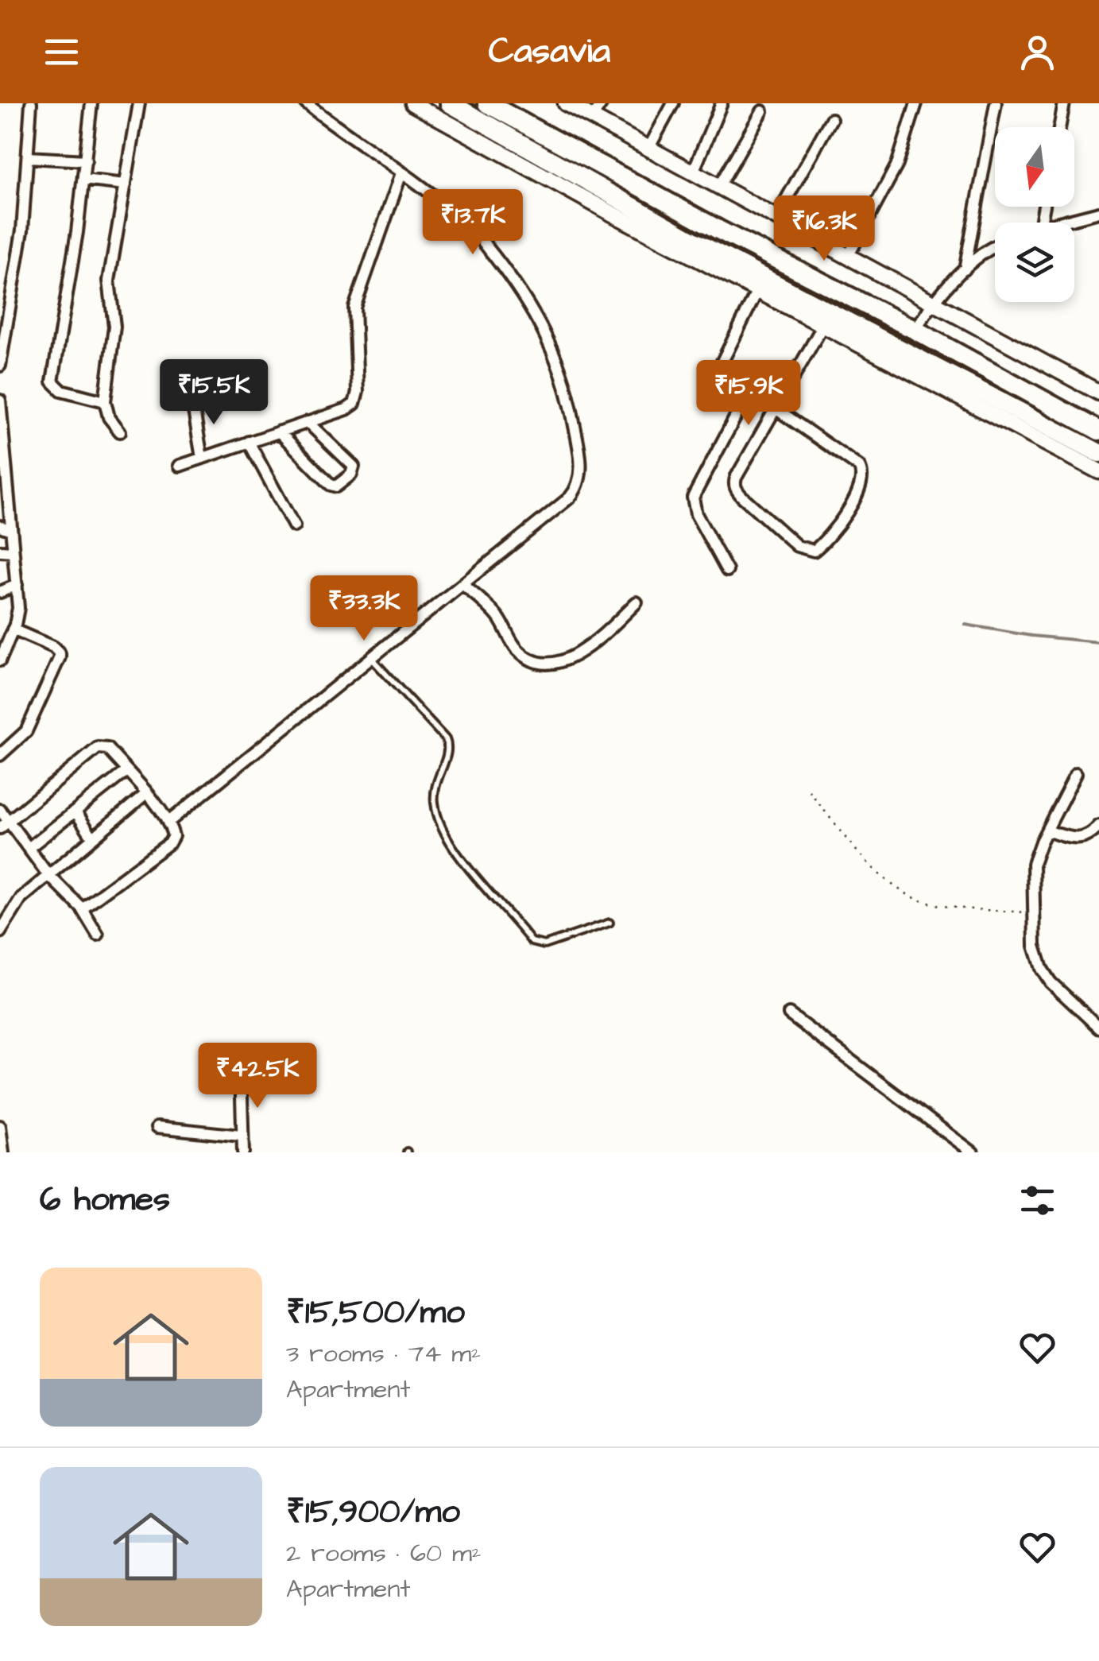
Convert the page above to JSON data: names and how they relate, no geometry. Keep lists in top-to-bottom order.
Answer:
{
  "north": "bottom",
  "page": {
    "header": "Casavia",
    "price": [
      "₹13.7K",
      "₹16.3K",
      "₹15.5K",
      "₹15.9K",
      "₹33.3K",
      "₹42.5K"
    ],
    "heading": "6 homes",
    "list": [
      {
        "name": "₹15,500/mo",
        "note": "3 rooms · 74 m² · Apartment"
      },
      {
        "name": "₹15,900/mo",
        "note": "2 rooms · 60 m² · Apartment"
      }
    ]
  }
}
